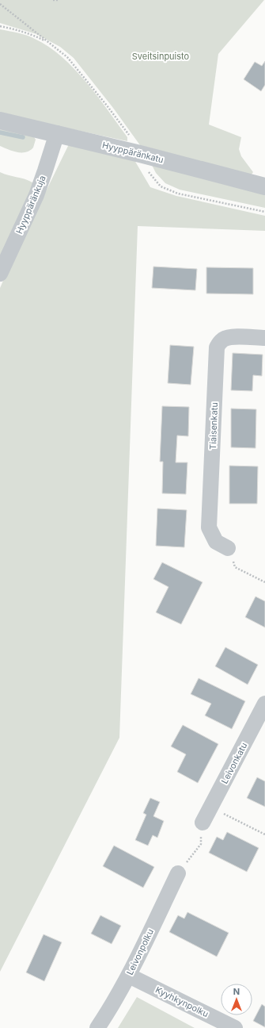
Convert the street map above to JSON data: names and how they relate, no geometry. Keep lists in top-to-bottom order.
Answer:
{
  "streets": {
    "street": [
      "Hyyppäränkatu",
      "Hyyppäränkuja",
      "Tiaisenkatu",
      "Leivonkatu",
      "Leivonpolku",
      "Kyyhkynpolku"
    ]
  },
  "crossings": [
    ["Hyyppäränkatu", "Hyyppäränkuja"],
    ["Leivonpolku", "Kyyhkynpolku"]
  ],
  "parks": ["Sveitsinpuisto"],
  "north": "top"
}
